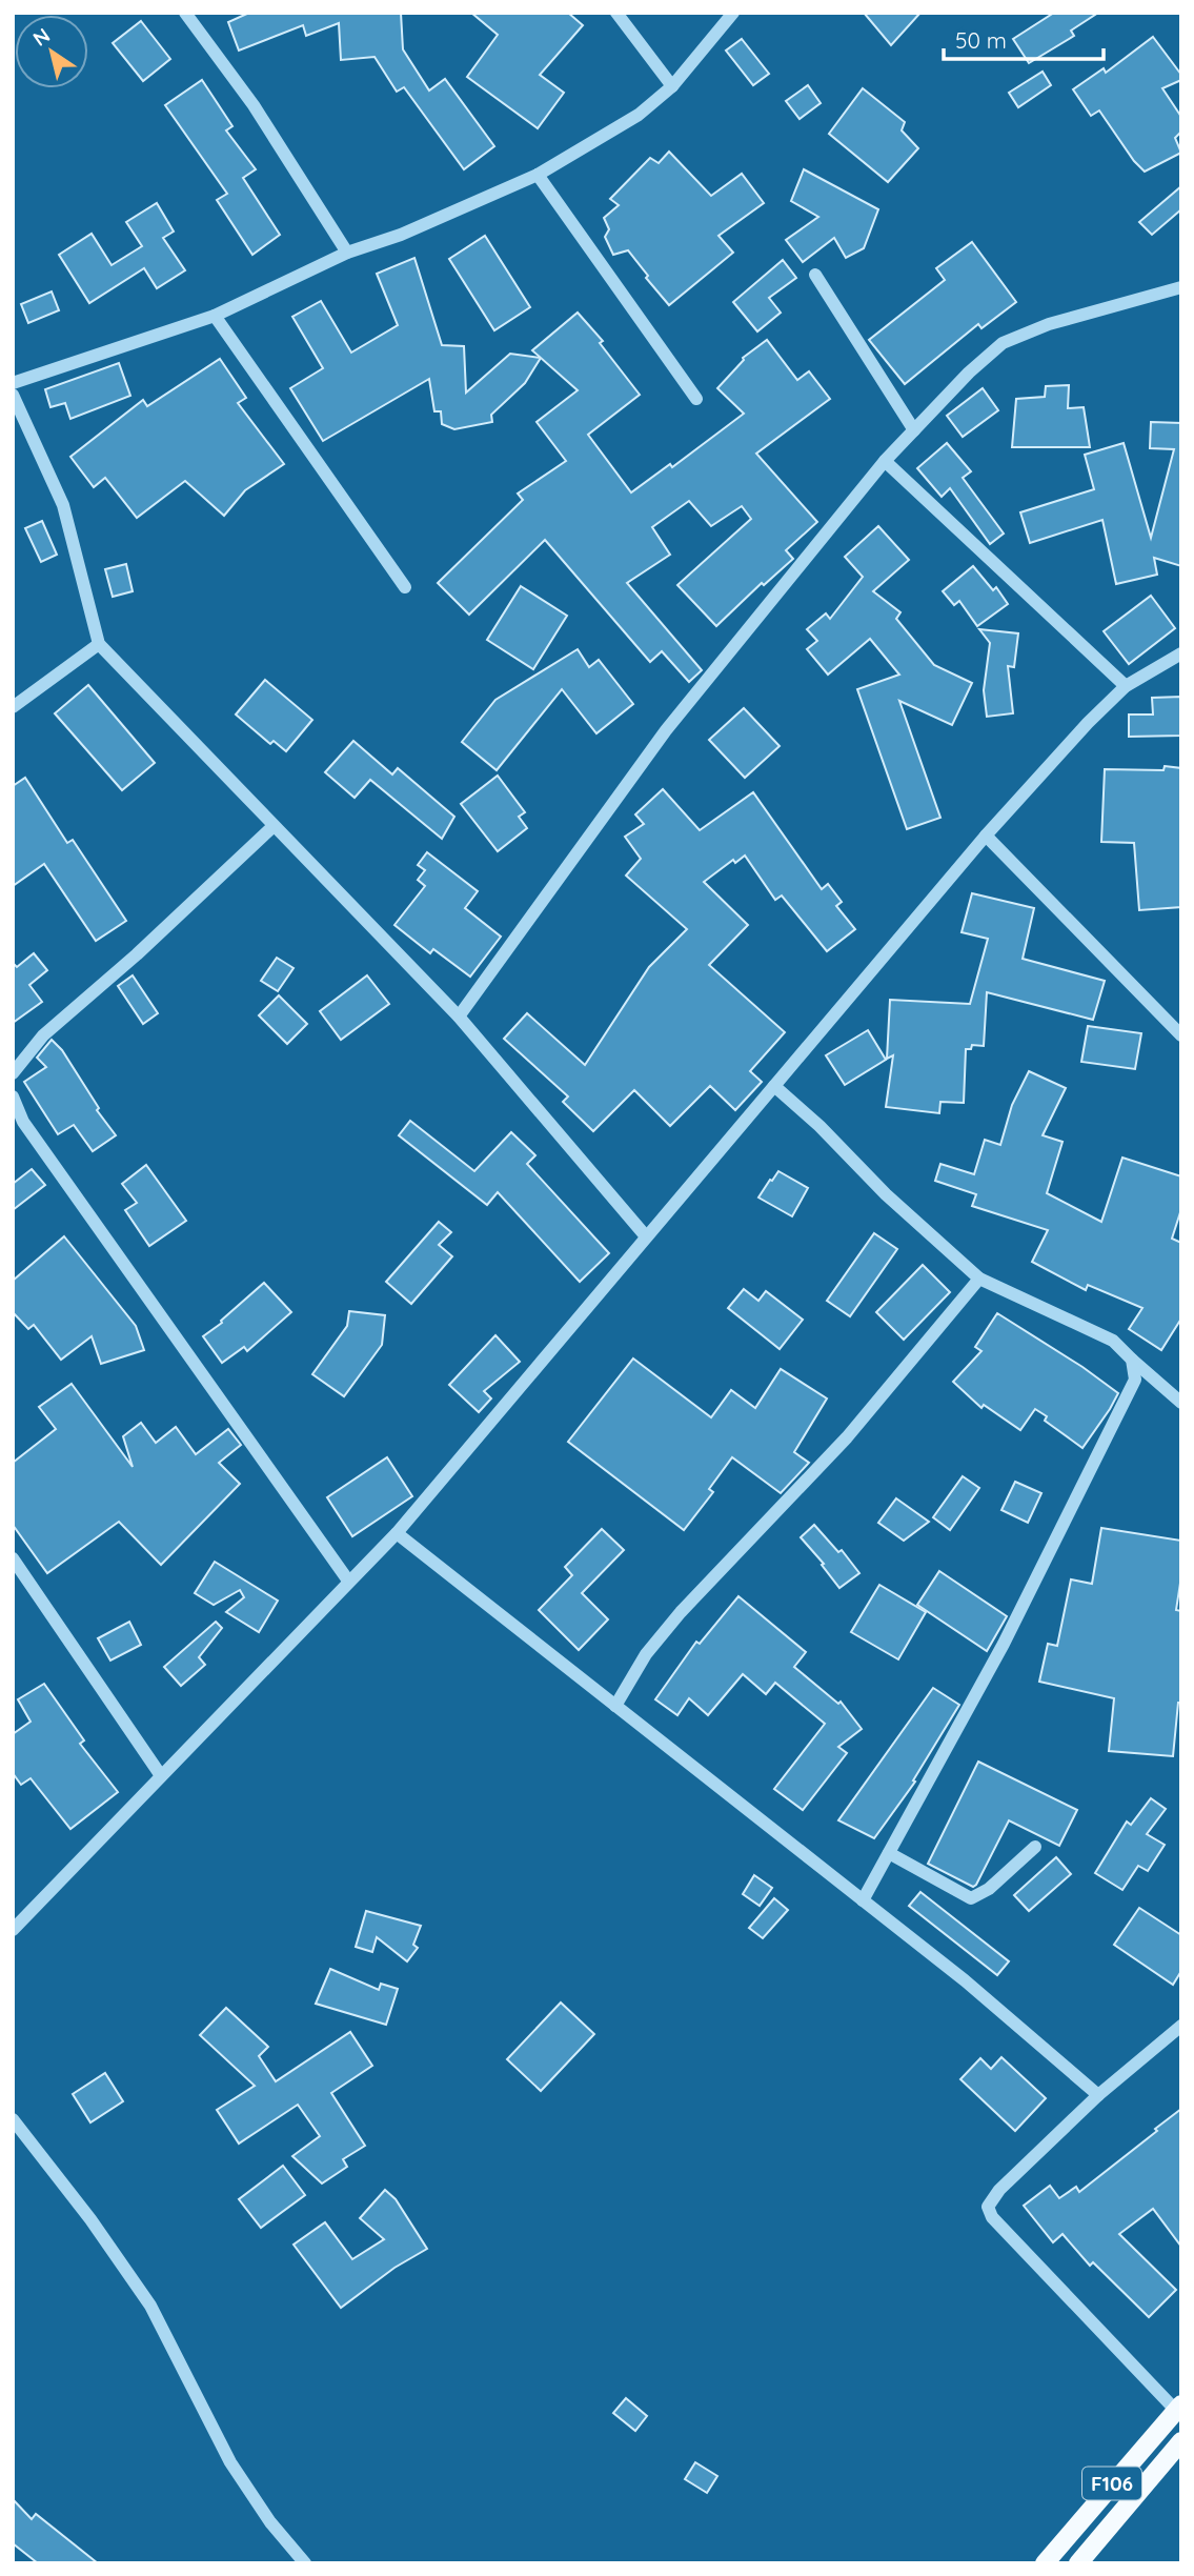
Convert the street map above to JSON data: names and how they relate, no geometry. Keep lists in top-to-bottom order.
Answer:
{
  "streets": {
    "main road": ["F106"]
  },
  "scale_bar": "50 m",
  "north": "top left"
}
